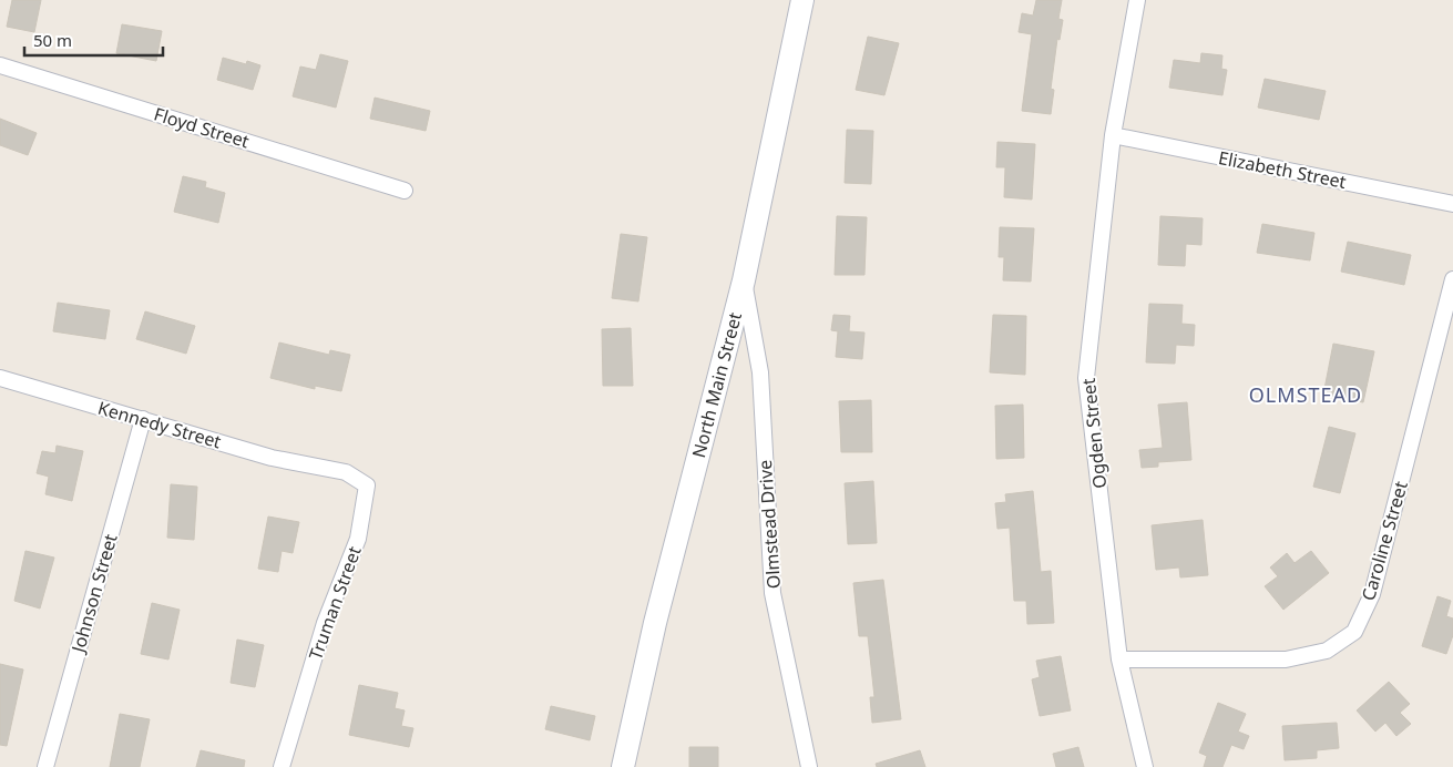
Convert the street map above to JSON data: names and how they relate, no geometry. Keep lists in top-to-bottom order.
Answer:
{
  "streets": {
    "street": [
      "Floyd Street",
      "Elizabeth Street",
      "North Main Street",
      "Kennedy Street",
      "Ogden Street",
      "Olmstead Drive",
      "Caroline Street",
      "Johnson Street",
      "Truman Street"
    ]
  },
  "crossings": [
    ["Elizabeth Street", "Ogden Street"],
    ["North Main Street", "Olmstead Drive"],
    ["Kennedy Street", "Johnson Street"],
    ["Kennedy Street", "Truman Street"],
    ["Ogden Street", "Caroline Street"]
  ],
  "districts": ["OLMSTEAD"],
  "scale_bar": "50 m"
}
